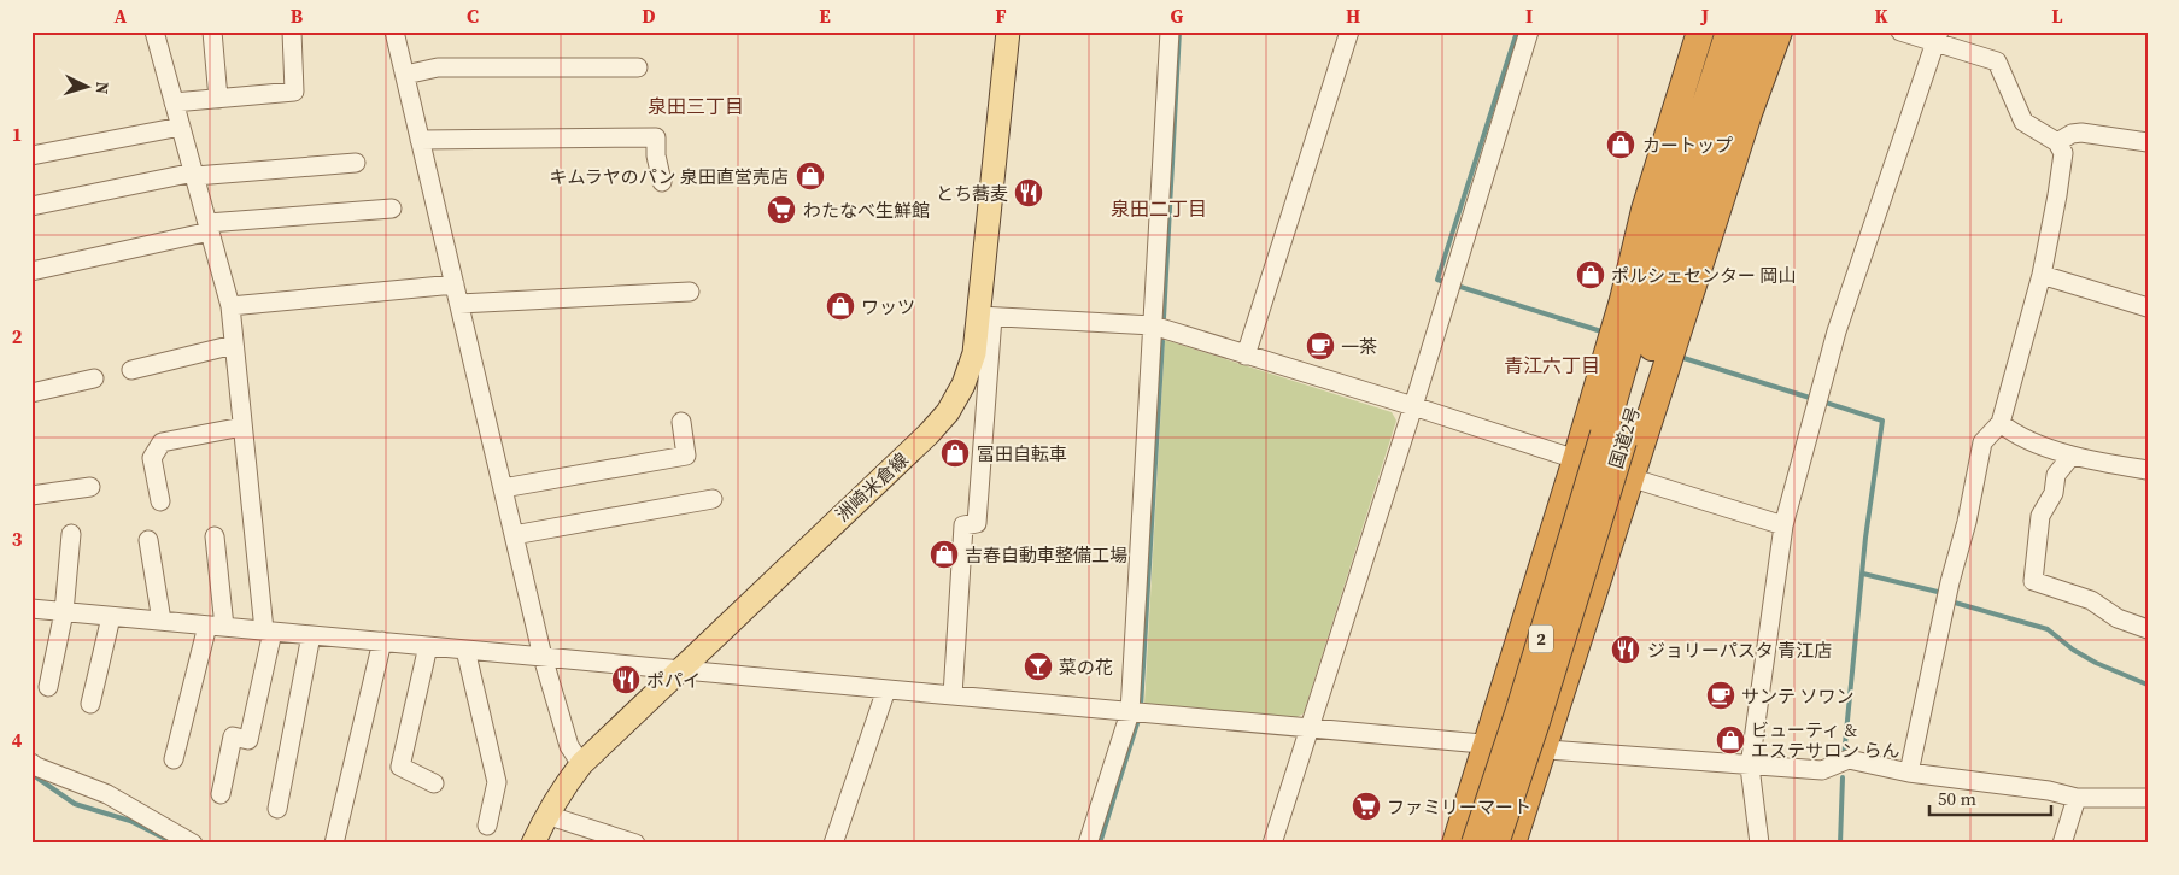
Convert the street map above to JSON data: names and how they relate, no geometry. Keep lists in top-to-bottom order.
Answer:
{
  "streets": {
    "highway": ["国道2号", "2"],
    "main road": ["洲崎米倉線"]
  },
  "districts": ["泉田三丁目", "泉田二丁目", "青江六丁目"],
  "places": {
    "shop": [
      "カートップ",
      "キムラヤのパン 泉田直営売店",
      "ポルシェセンター 岡山",
      "ワッツ",
      "冨田自転車",
      "吉春自動車整備工場",
      "ビューティ & エステサロン らん"
    ],
    "restaurant": ["とち蕎麦", "ジョリーパスタ 青江店", "ポパイ"],
    "supermarket": ["わたなべ生鮮館", "ファミリーマート"],
    "cafe": ["一茶", "サンテ ソワン"],
    "bar": ["菜の花"]
  },
  "scale_bar": "50 m",
  "north": "right",
  "grid": {
    "columns": [
      "A",
      "B",
      "C",
      "D",
      "E",
      "F",
      "G",
      "H",
      "I",
      "J",
      "K",
      "L"
    ],
    "rows": [
      "1",
      "2",
      "3",
      "4"
    ]
  }
}
